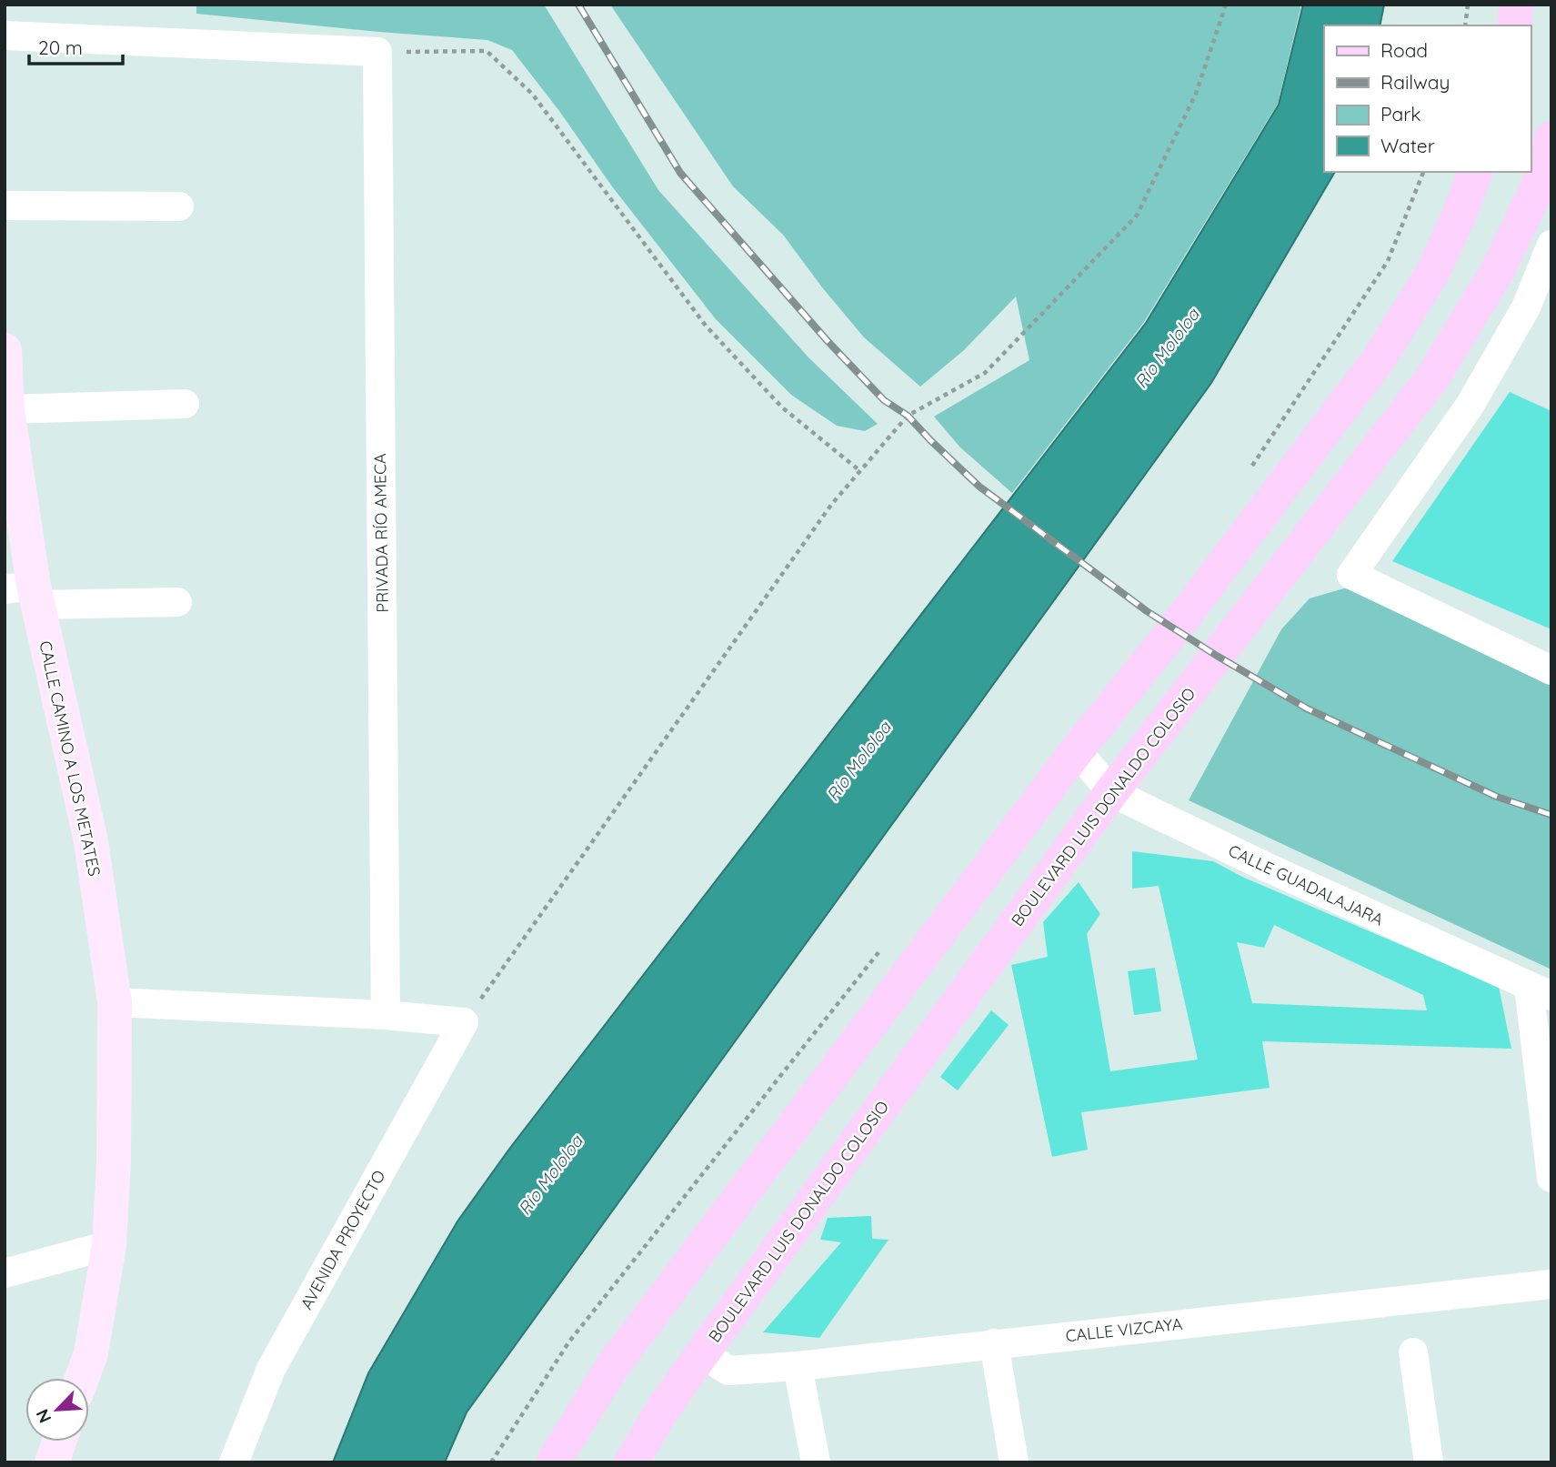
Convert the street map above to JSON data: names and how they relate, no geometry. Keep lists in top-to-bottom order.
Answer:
{
  "streets": {
    "main road": ["BOULEVARD LUIS DONALDO COLOSIO"],
    "street": [
      "PRIVADA RÍO AMECA",
      "CALLE CAMINO A LOS METATES",
      "CALLE GUADALAJARA",
      "AVENIDA PROYECTO",
      "CALLE VIZCAYA"
    ]
  },
  "crossings": [
    ["BOULEVARD LUIS DONALDO COLOSIO", "CALLE GUADALAJARA"],
    ["BOULEVARD LUIS DONALDO COLOSIO", "CALLE VIZCAYA"]
  ],
  "water": ["Río Mololoa"],
  "legend": [
    "Road",
    "Railway",
    "Park",
    "Water"
  ],
  "scale_bar": "20 m",
  "north": "bottom left"
}
